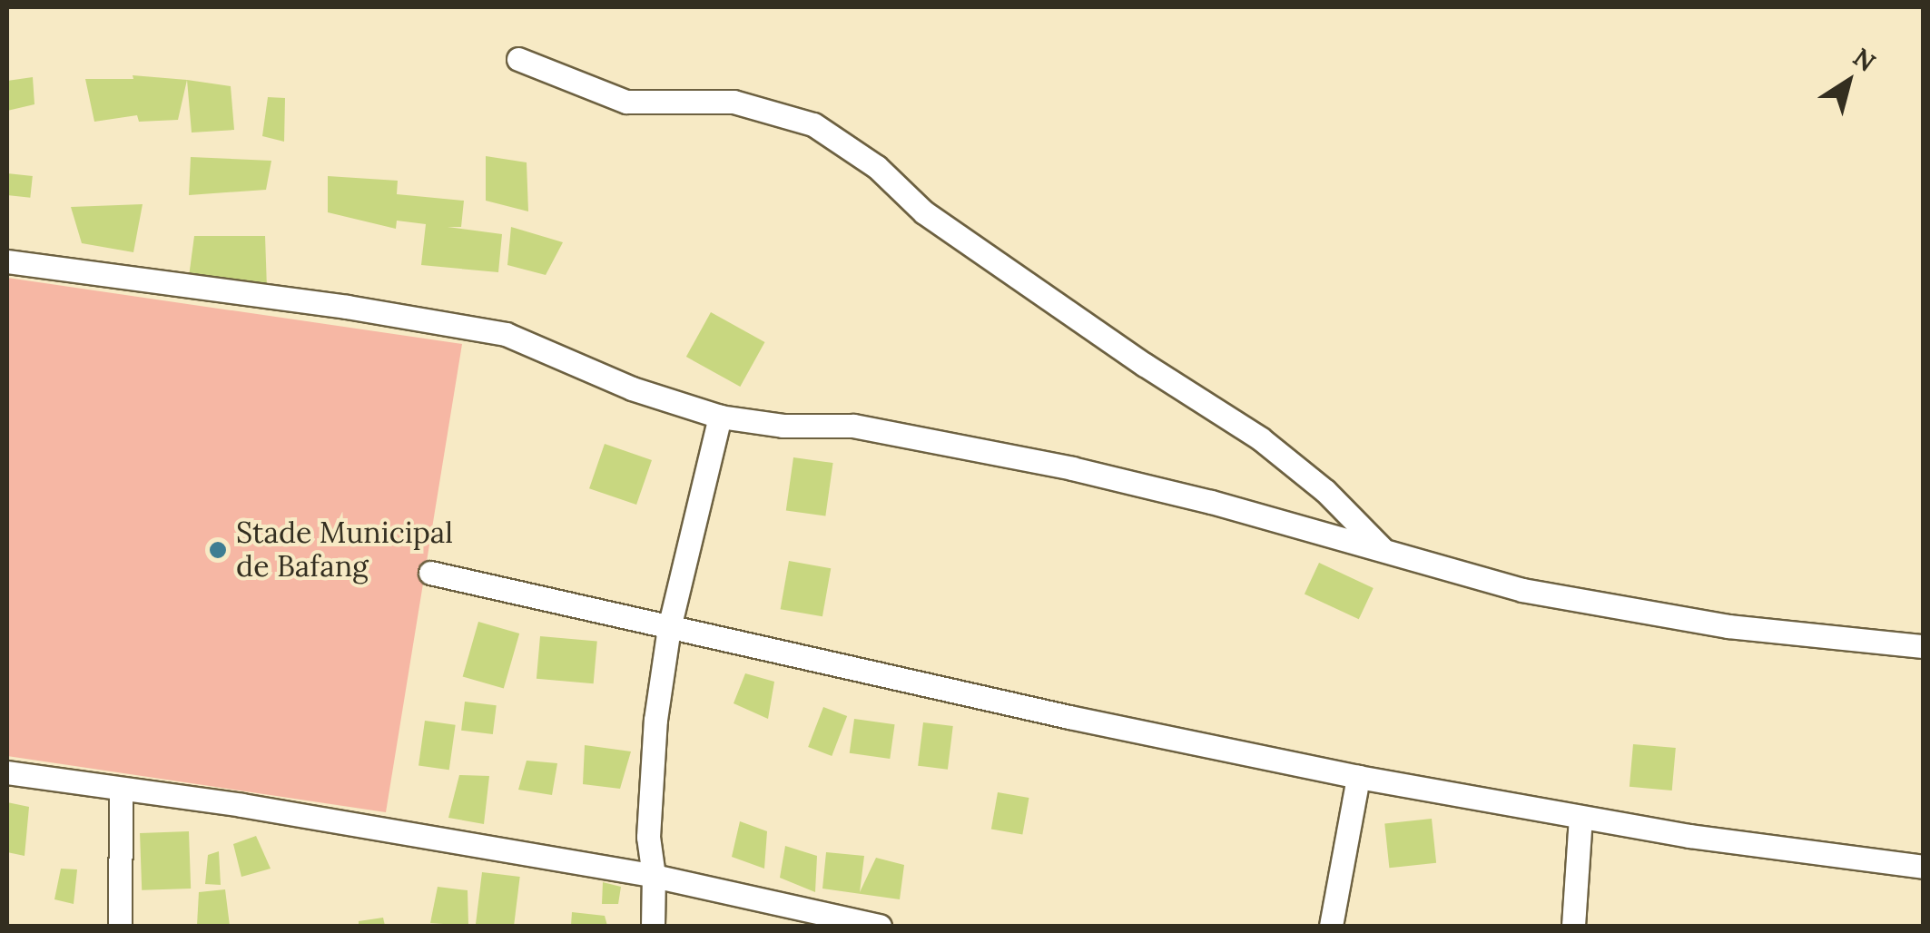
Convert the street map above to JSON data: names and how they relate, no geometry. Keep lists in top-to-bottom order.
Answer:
{
  "places": ["Stade Municipal de Bafang"],
  "north": "top right"
}
